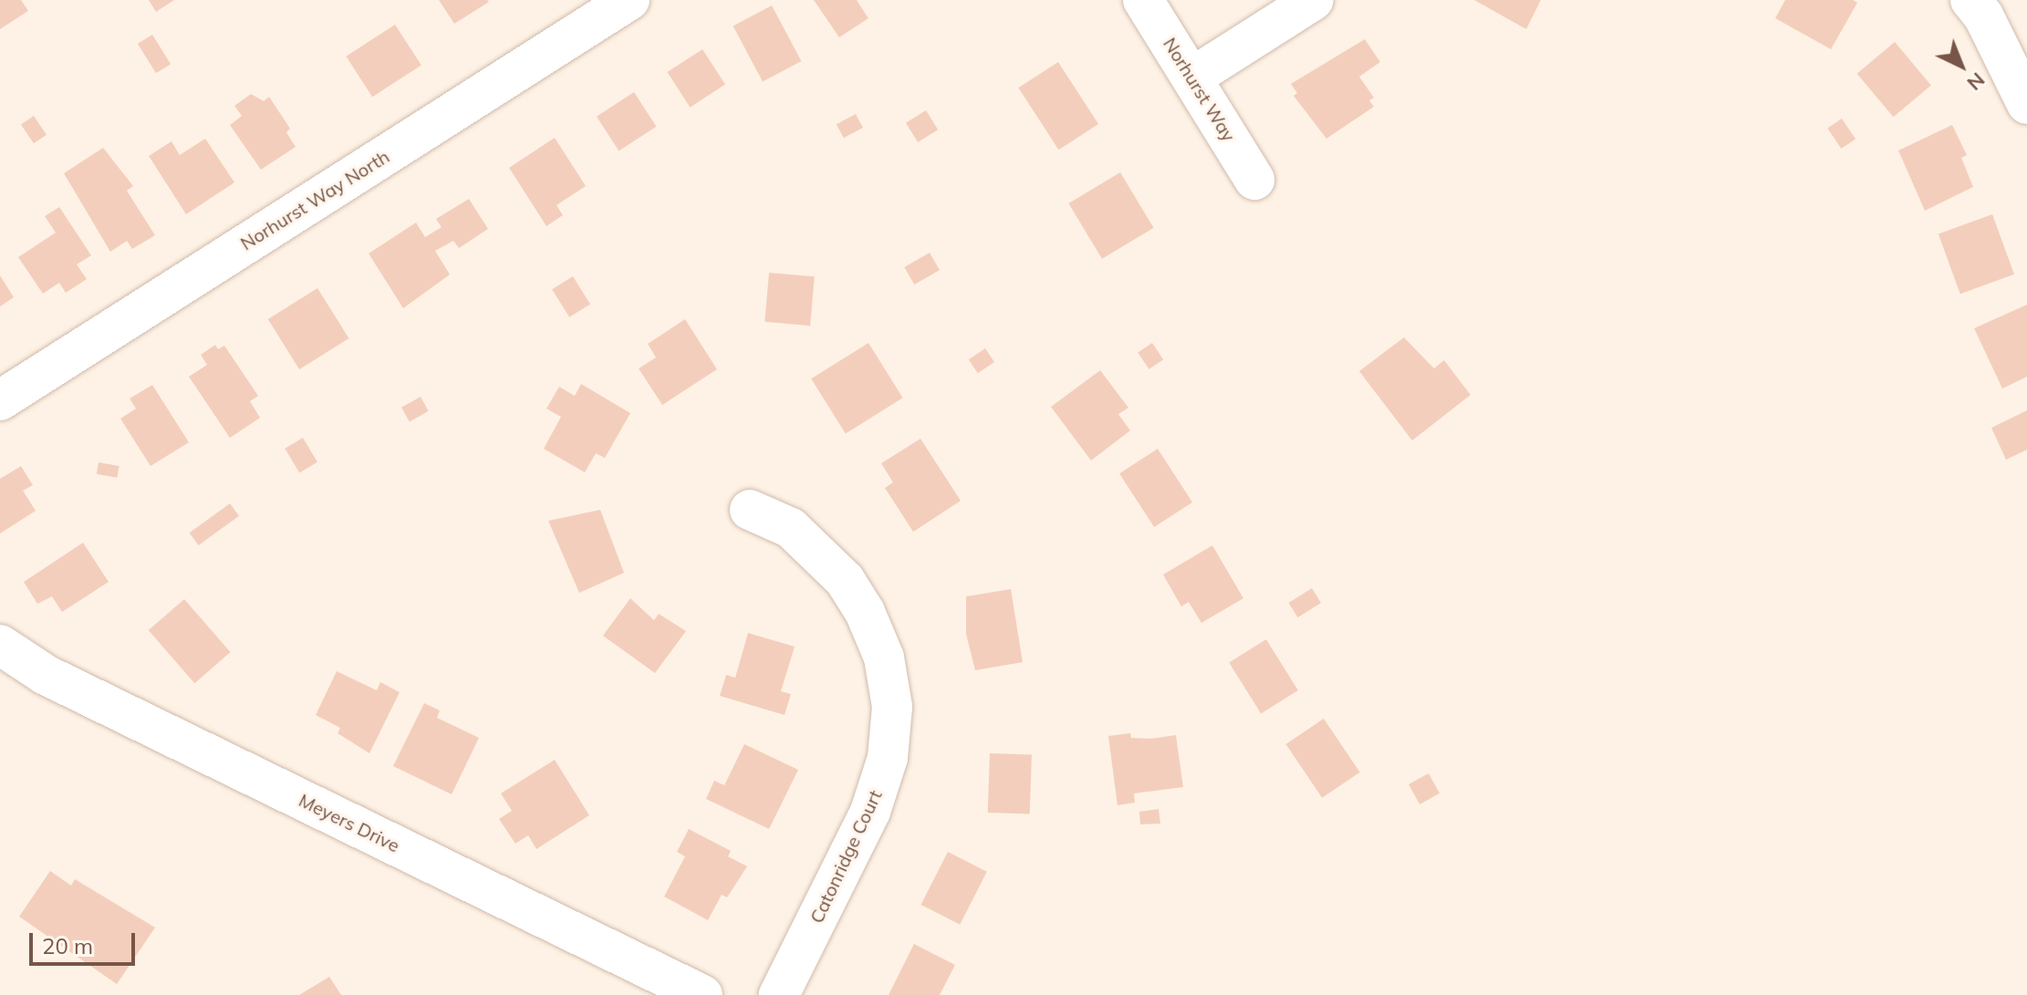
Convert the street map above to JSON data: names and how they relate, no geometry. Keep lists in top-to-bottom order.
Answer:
{
  "streets": {
    "street": [
      "Norhurst Way",
      "Norhurst Way North",
      "Meyers Drive",
      "Catonridge Court"
    ]
  },
  "scale_bar": "20 m",
  "north": "bottom right"
}
